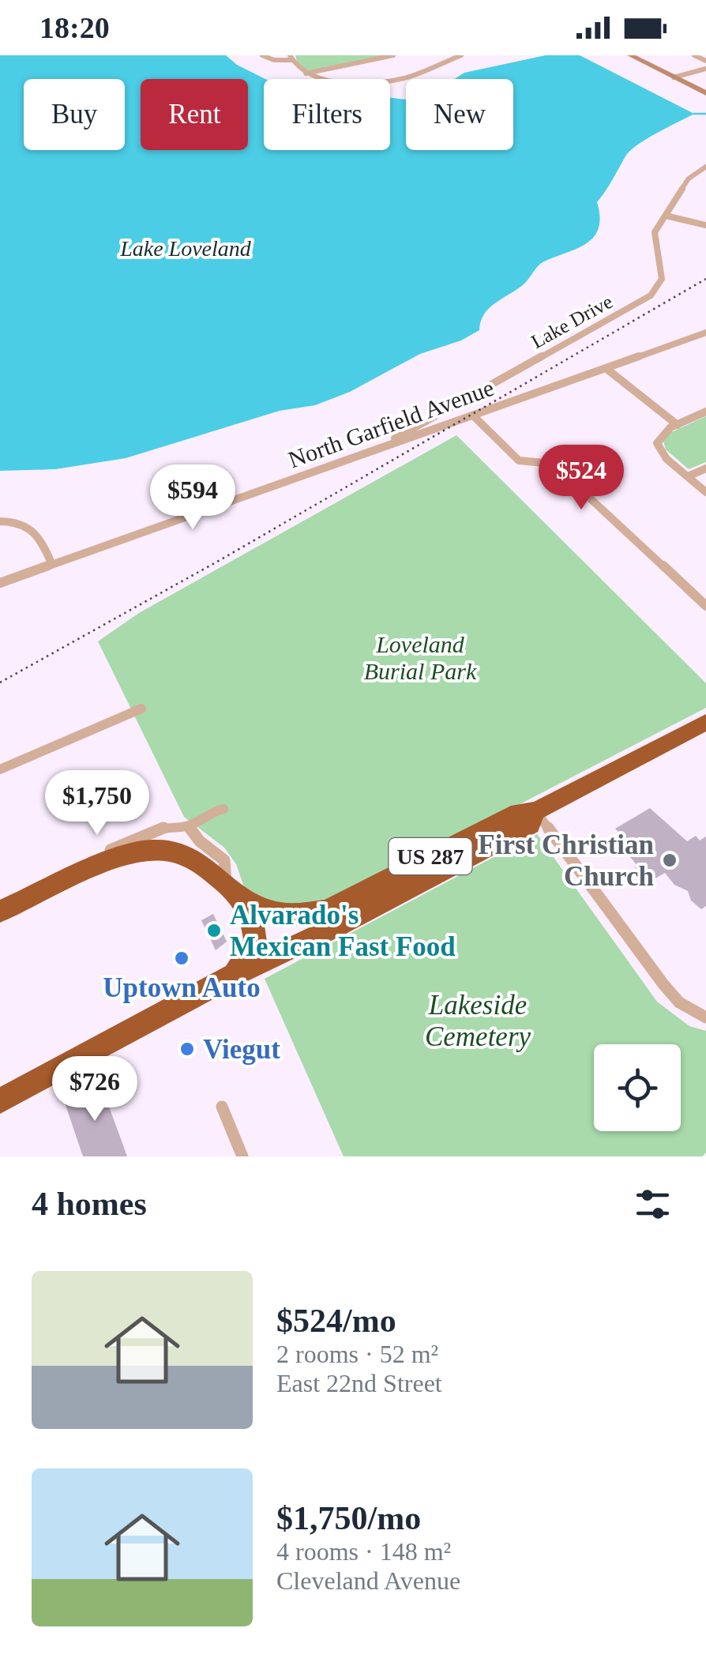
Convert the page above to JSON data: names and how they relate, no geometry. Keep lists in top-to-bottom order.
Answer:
{
  "streets": {
    "highway": ["US 287"],
    "street": ["Lake Drive", "North Garfield Avenue"]
  },
  "crossings": [
    ["Lake Drive", "North Garfield Avenue"]
  ],
  "water": ["Lake Loveland"],
  "parks": ["Loveland Burial Park", "Lakeside Cemetery"],
  "places": [
    "First Christian Church",
    "Alvarado's Mexican Fast Food",
    "Uptown Auto",
    "Viegut"
  ],
  "page": {
    "status": "18:20",
    "chip": [
      "Buy",
      "Rent",
      "Filters",
      "New"
    ],
    "price": [
      "$524",
      "$594",
      "$1,750",
      "$726"
    ],
    "heading": "4 homes",
    "list": [
      {
        "name": "$524/mo",
        "note": "2 rooms · 52 m² · East 22nd Street"
      },
      {
        "name": "$1,750/mo",
        "note": "4 rooms · 148 m² · Cleveland Avenue"
      }
    ]
  }
}
